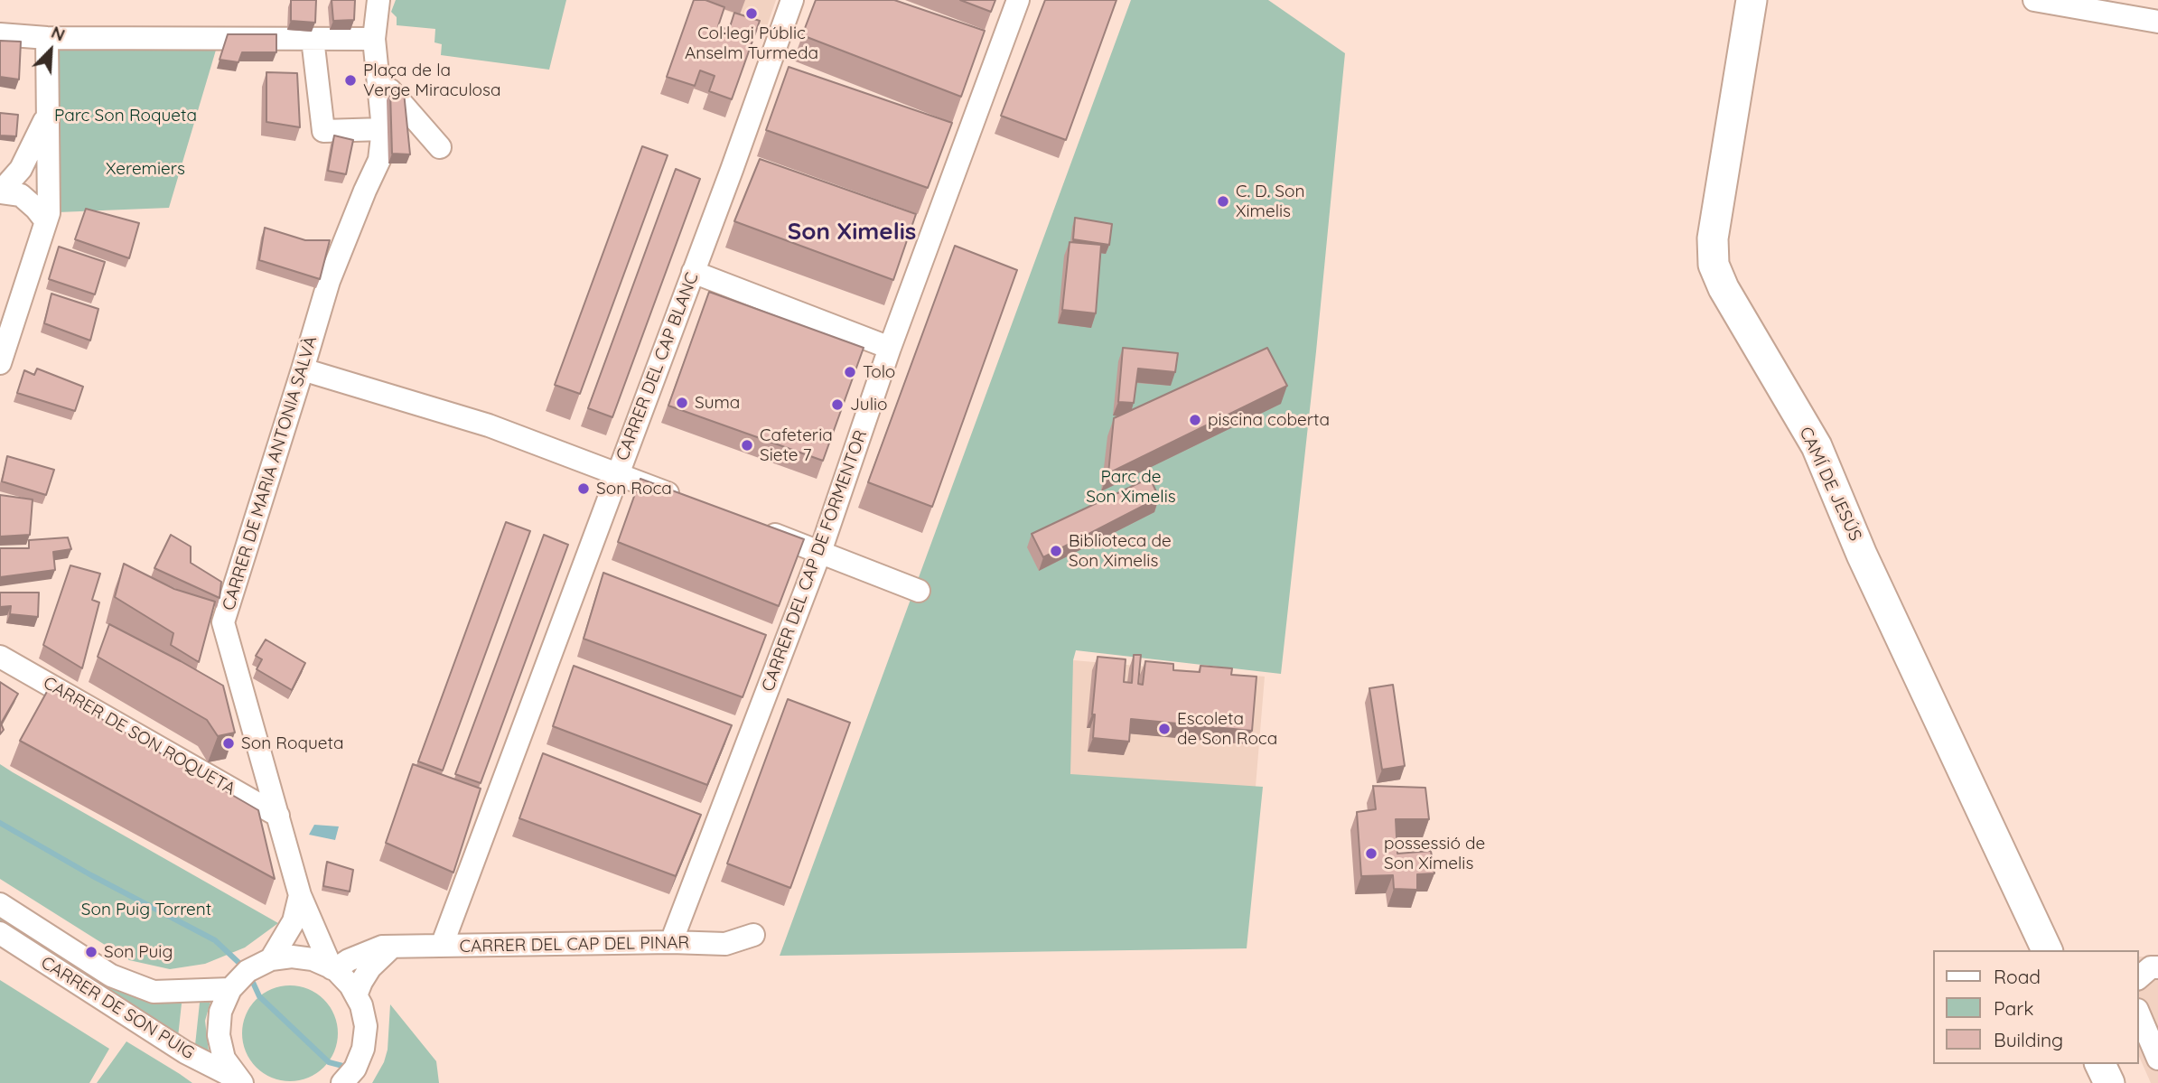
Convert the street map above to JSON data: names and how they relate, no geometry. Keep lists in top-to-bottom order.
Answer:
{
  "streets": {
    "street": [
      "CARRER DEL CAP BLANC",
      "CARRER DE MARIA ANTONIA SALVÀ",
      "CAMÍ DE JESÚS",
      "CARRER DEL CAP DE FORMENTOR",
      "CARRER DE SON ROQUETA",
      "CARRER DEL CAP DEL PINAR",
      "CARRER DE SON PUIG"
    ]
  },
  "crossings": [
    ["CARRER DEL CAP BLANC", "CARRER DEL CAP DEL PINAR"],
    ["CARRER DE MARIA ANTONIA SALVÀ", "CARRER DE SON ROQUETA"],
    ["CARRER DE MARIA ANTONIA SALVÀ", "CARRER DEL CAP DEL PINAR"],
    ["CARRER DEL CAP DE FORMENTOR", "CARRER DEL CAP DEL PINAR"]
  ],
  "districts": ["Son Ximelis"],
  "parks": [
    "Parc Son Roqueta",
    "Xeremiers",
    "Parc de Son Ximelis",
    "Son Puig Torrent"
  ],
  "places": [
    "Col·legi Públic Anselm Turmeda",
    "Plaça de la Verge Miraculosa",
    "C. D. Son Ximelis",
    "Tolo",
    "Suma",
    "Julio",
    "piscina coberta",
    "Cafeteria Siete 7",
    "Son Roca",
    "Biblioteca de Son Ximelis",
    "Escoleta de Son Roca",
    "Son Roqueta",
    "possessió de Son Ximelis",
    "Son Puig"
  ],
  "legend": ["Road", "Park", "Building"],
  "north": "top right"
}
